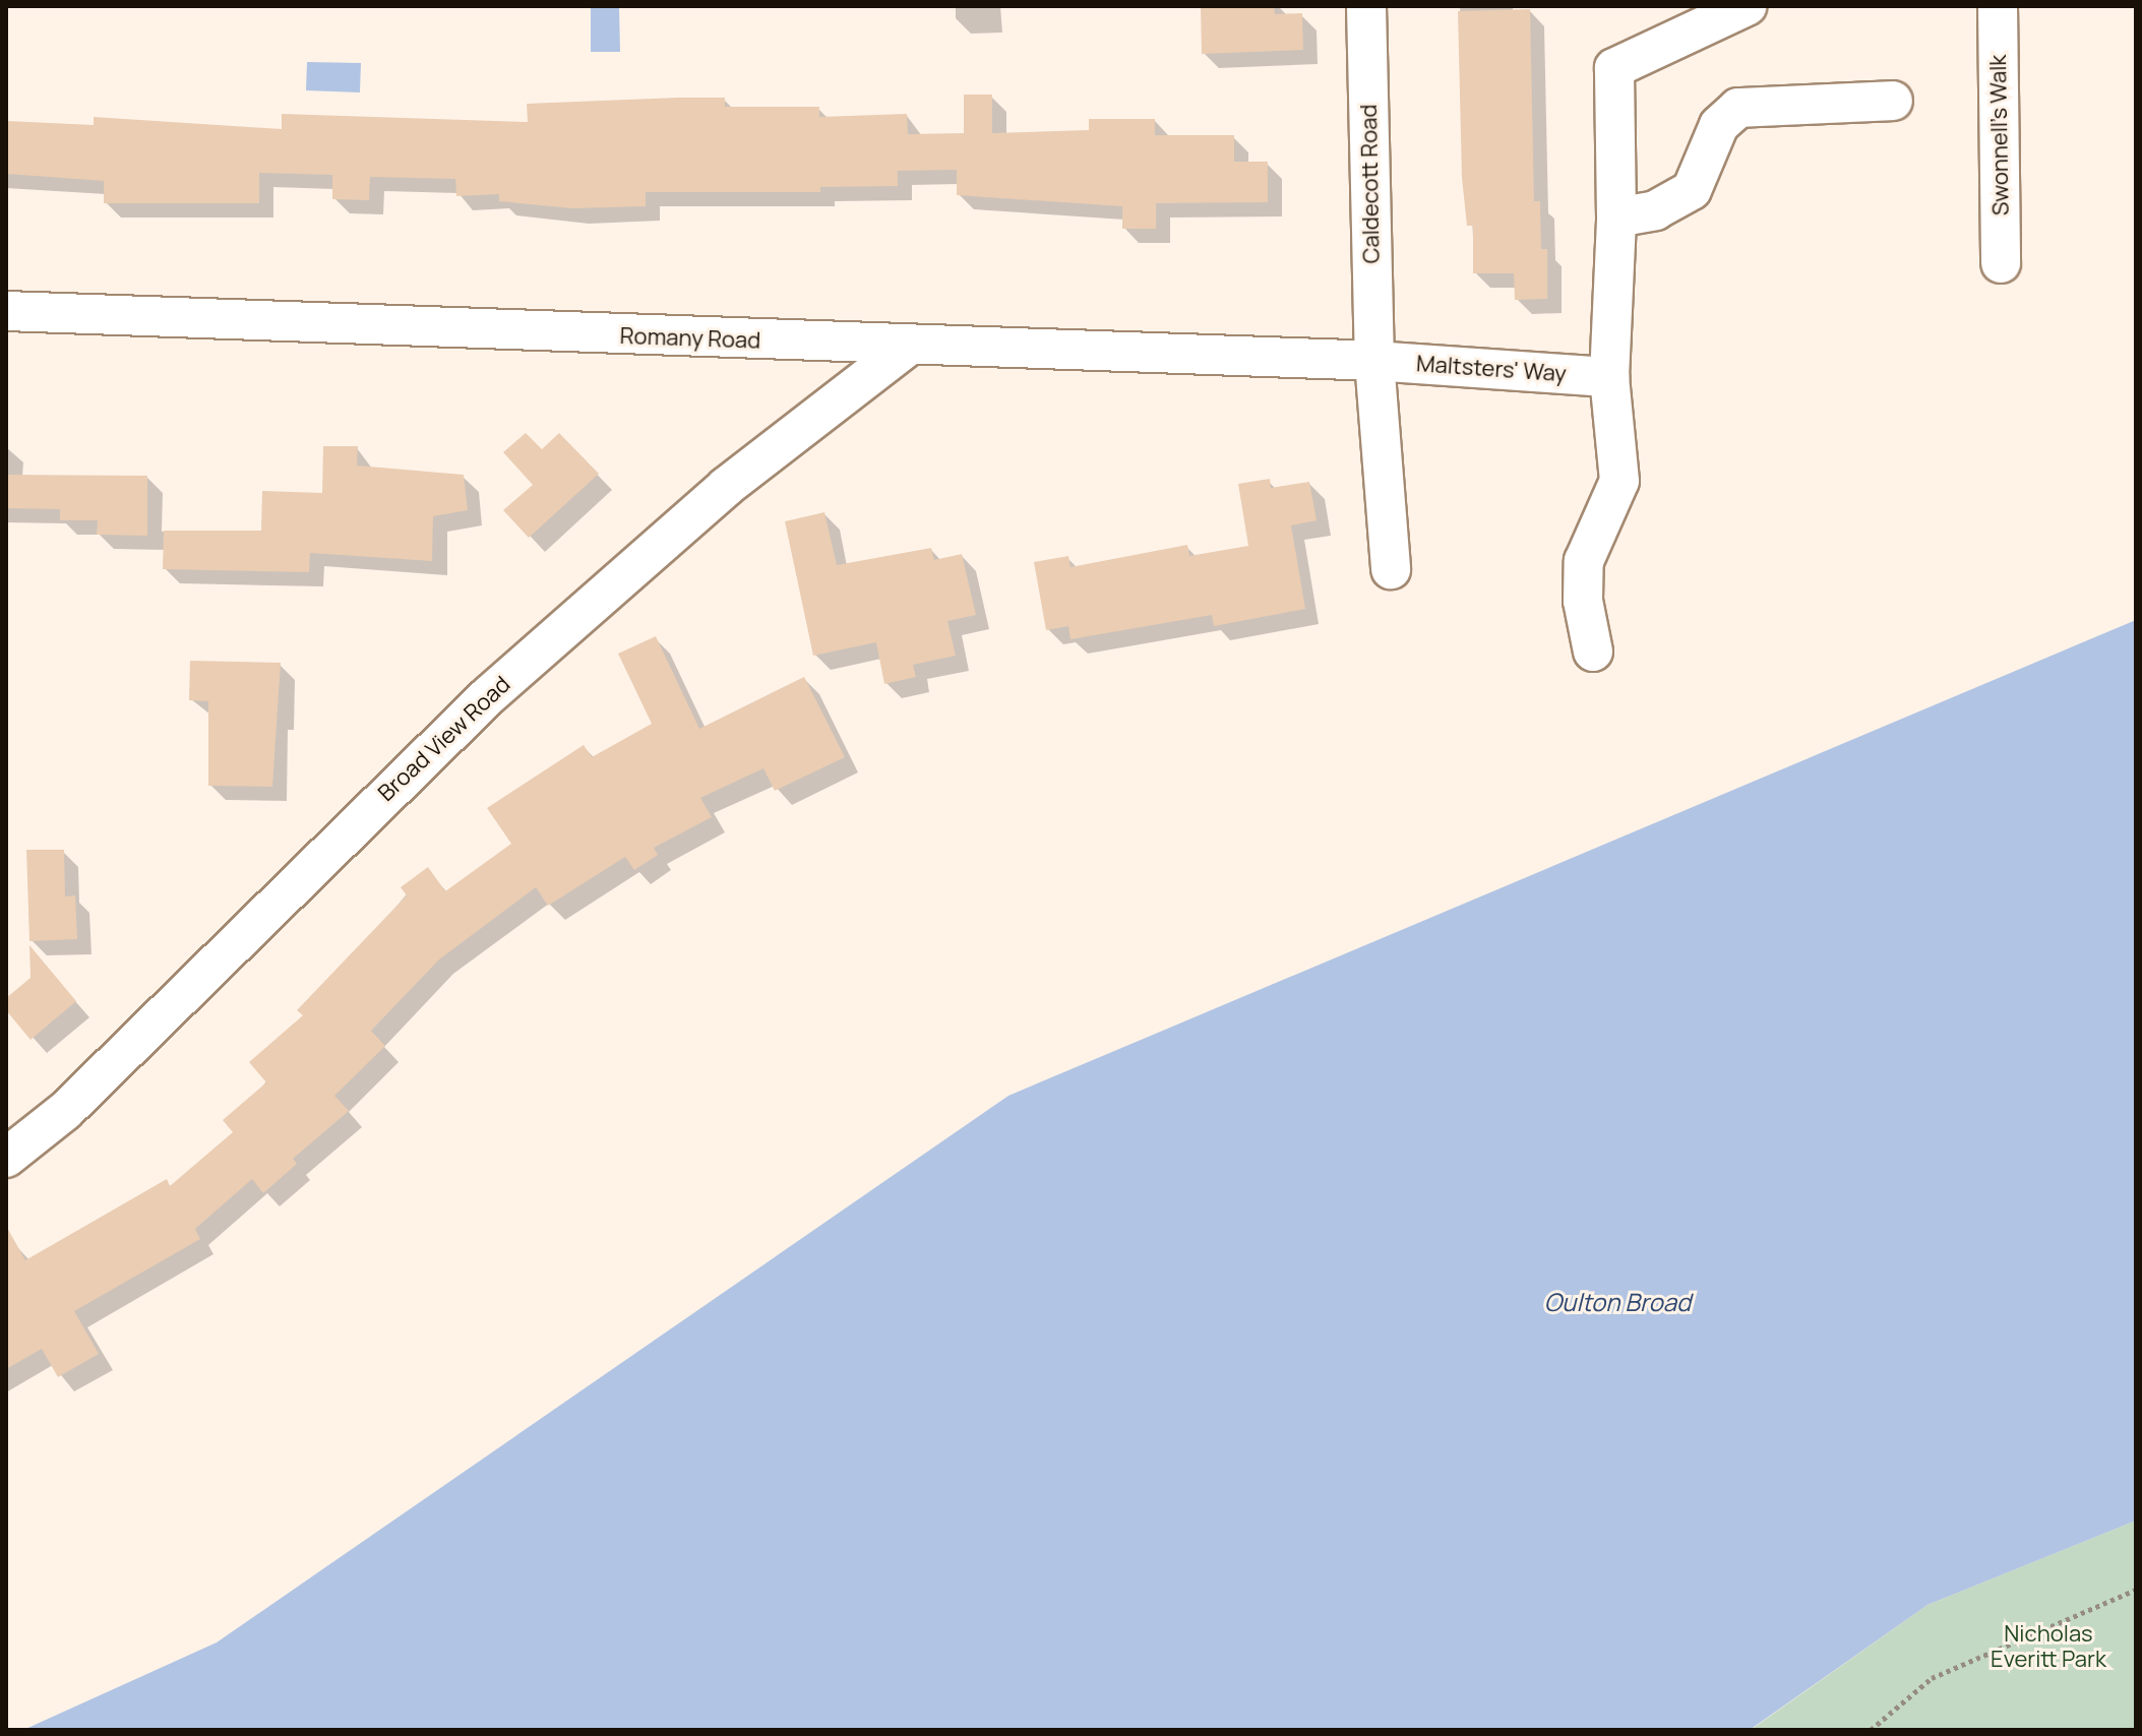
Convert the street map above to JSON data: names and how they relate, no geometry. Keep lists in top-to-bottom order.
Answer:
{
  "streets": {
    "street": [
      "Swonnell's Walk",
      "Caldecott Road",
      "Romany Road",
      "Maltsters' Way",
      "Broad View Road"
    ]
  },
  "crossings": [
    ["Caldecott Road", "Romany Road"],
    ["Caldecott Road", "Maltsters' Way"],
    ["Romany Road", "Maltsters' Way"],
    ["Romany Road", "Broad View Road"]
  ],
  "water": ["Oulton Broad"],
  "parks": ["Nicholas Everitt Park"]
}
